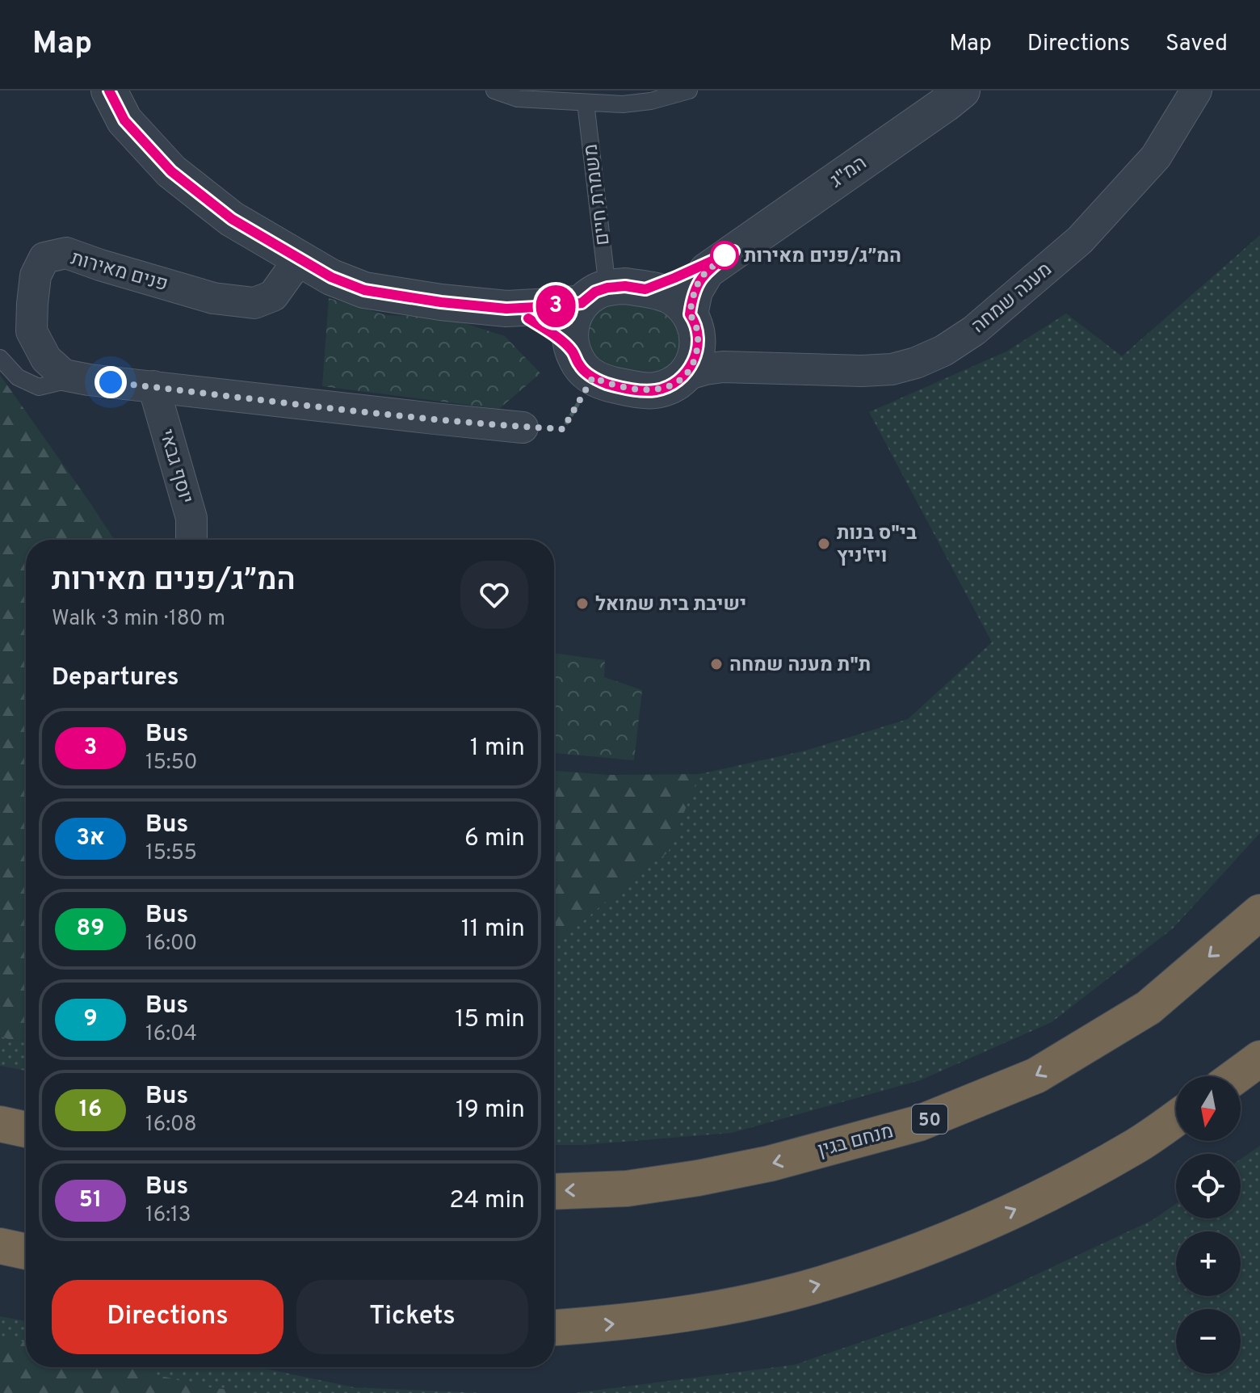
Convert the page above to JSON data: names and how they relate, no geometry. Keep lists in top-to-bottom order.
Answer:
{
  "streets": {
    "highway": ["50", "מנחם בגין"],
    "street": [
      "המ\"ג",
      "פנים מאירות",
      "מענה שמחה",
      "יוסף גבאי"
    ],
    "lane": ["משמרת חיים"]
  },
  "crossings": [
    ["המ\"ג", "משמרת חיים"],
    ["המ\"ג", "מענה שמחה"],
    ["משמרת חיים", "מענה שמחה"]
  ],
  "places": [
    "המ״ג/פנים מאירות",
    "בי\"ס בנות ויז'ניץ",
    "ישיבת בית שמואל",
    "ת\"ת מענה שמחה"
  ],
  "lines": ["bus line 3"],
  "north": "bottom",
  "page": {
    "header": "Map",
    "nav": ["Map", "Directions", "Saved"],
    "on_map": "3",
    "heading": [
      ["המ״ג/פנים מאירות", "Walk · 3 min · 180 m"],
      "Departures"
    ],
    "list": [
      {
        "mark": "3",
        "name": "Bus",
        "note": "15:50",
        "value": "1 min"
      },
      {
        "mark": "3א",
        "name": "Bus",
        "note": "15:55",
        "value": "6 min"
      },
      {
        "mark": "89",
        "name": "Bus",
        "note": "16:00",
        "value": "11 min"
      },
      {
        "mark": "9",
        "name": "Bus",
        "note": "16:04",
        "value": "15 min"
      },
      {
        "mark": "16",
        "name": "Bus",
        "note": "16:08",
        "value": "19 min"
      },
      {
        "mark": "51",
        "name": "Bus",
        "note": "16:13",
        "value": "24 min"
      }
    ],
    "map_buttons": ["+", "−"],
    "buttons": ["Directions", "Tickets"]
  }
}
